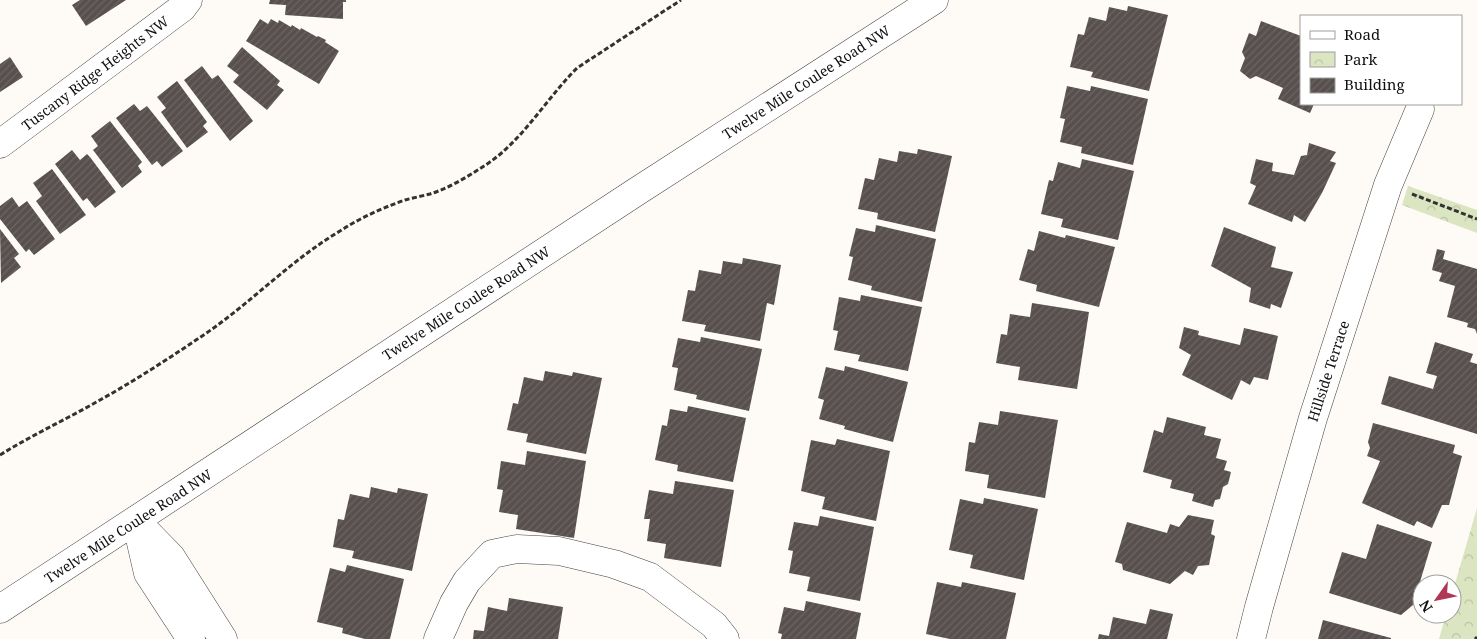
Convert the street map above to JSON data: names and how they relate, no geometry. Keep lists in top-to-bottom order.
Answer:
{
  "streets": {
    "street": ["Tuscany Ridge Heights NW", "Twelve Mile Coulee Road NW", "Hillside Terrace"]
  },
  "legend": ["Road", "Park", "Building"],
  "north": "bottom left"
}
